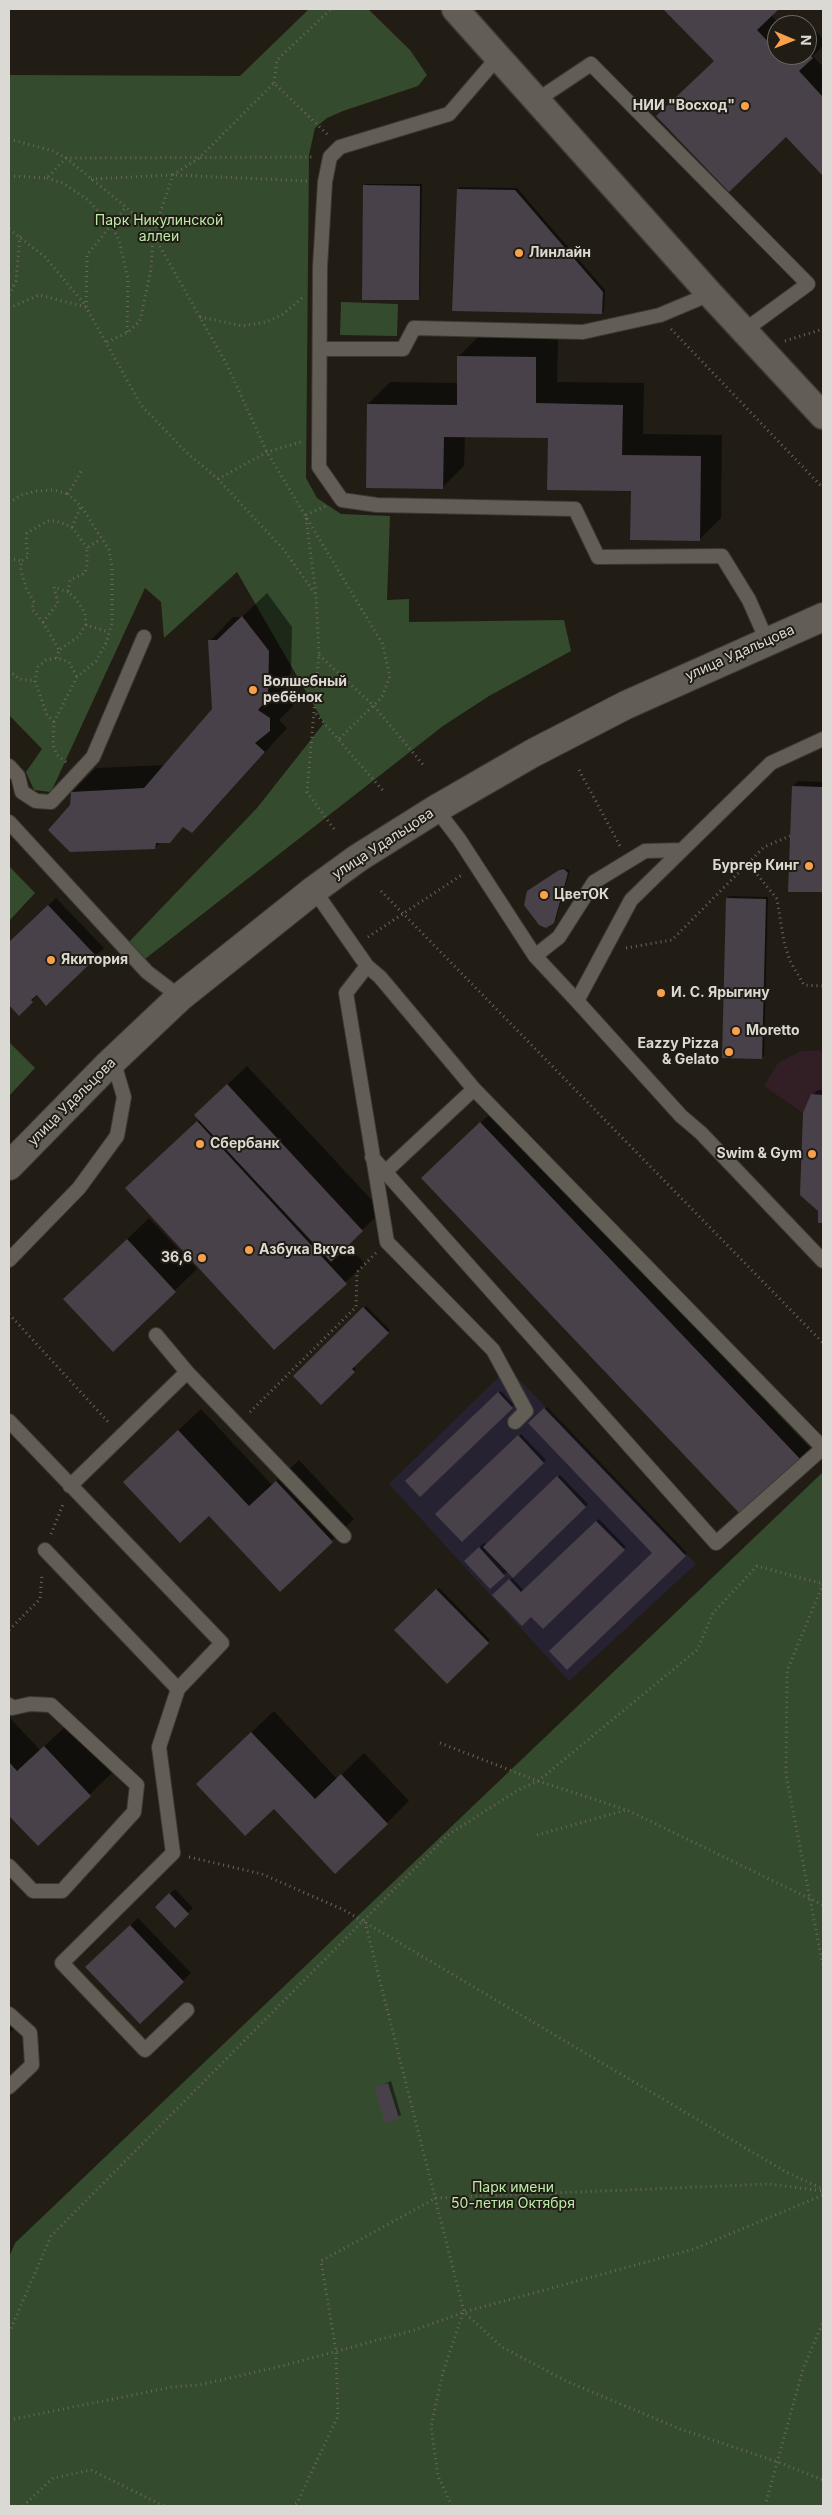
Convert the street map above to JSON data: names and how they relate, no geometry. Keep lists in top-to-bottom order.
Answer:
{
  "streets": {
    "street": ["улица Удальцова"]
  },
  "parks": ["Парк Никулинской аллеи", "Парк имени 50-летия Октября"],
  "places": [
    "НИИ \"Восход\"",
    "Линлайн",
    "Волшебный ребёнок",
    "Бургер Кинг",
    "ЦветОК",
    "Якитория",
    "И. С. Ярыгину",
    "Moretto",
    "Eazzy Pizza & Gelato",
    "Сбербанк",
    "Swim & Gym",
    "Азбука Вкуса",
    "36,6"
  ],
  "north": "right"
}
